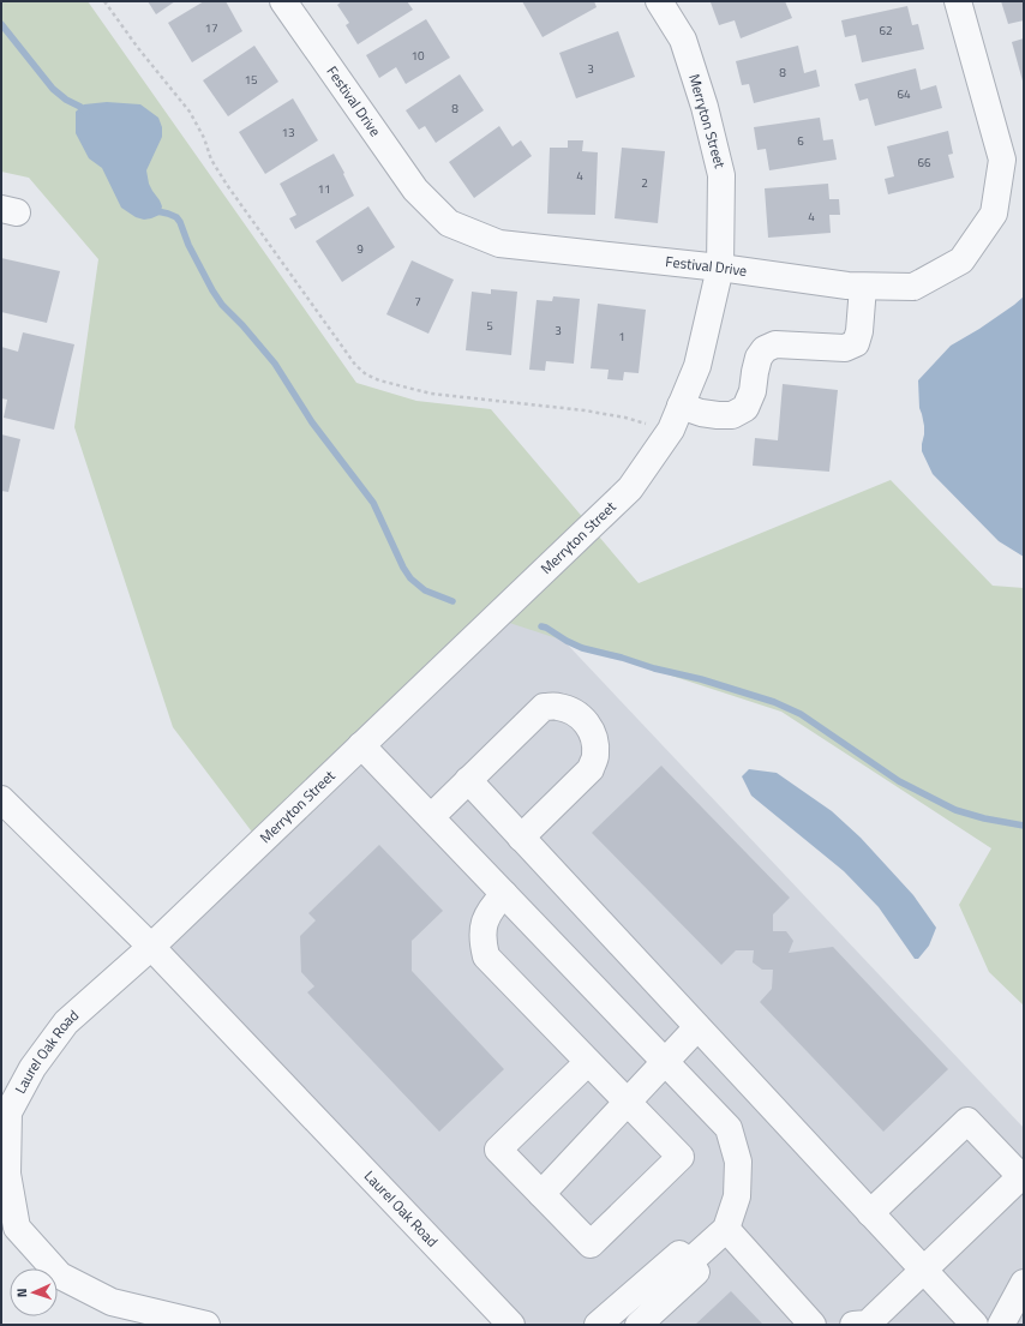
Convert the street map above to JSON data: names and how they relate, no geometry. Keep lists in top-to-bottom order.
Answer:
{
  "streets": {
    "street": ["Festival Drive", "Merryton Street", "Laurel Oak Road"]
  },
  "crossings": [
    ["Festival Drive", "Merryton Street"],
    ["Merryton Street", "Laurel Oak Road"]
  ],
  "house_numbers": [
    "17",
    "62",
    "10",
    "3",
    "8",
    "15",
    "64",
    "8",
    "13",
    "6",
    "66",
    "4",
    "2",
    "11",
    "4",
    "9",
    "7",
    "5",
    "3",
    "1"
  ],
  "north": "left"
}
